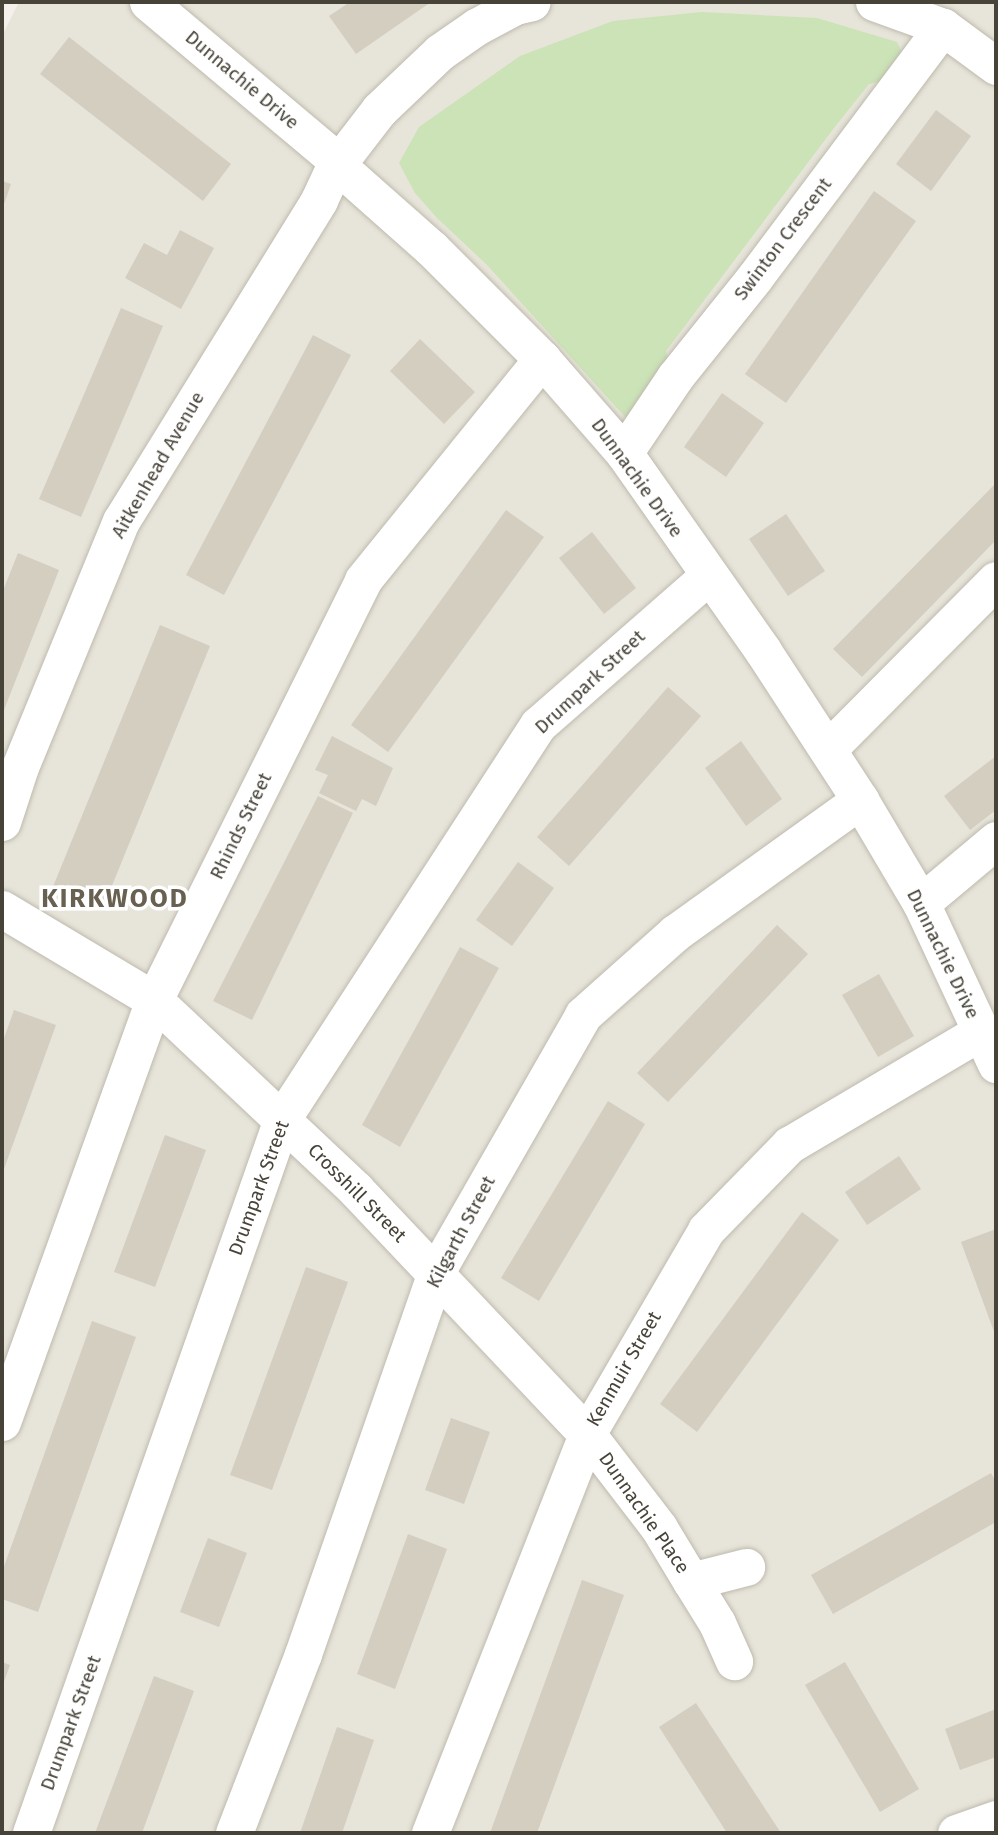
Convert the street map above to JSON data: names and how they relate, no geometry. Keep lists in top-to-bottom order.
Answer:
{
  "streets": {
    "street": [
      "Dunnachie Drive",
      "Swinton Crescent",
      "Aitkenhead Avenue",
      "Drumpark Street",
      "Rhinds Street",
      "Crosshill Street",
      "Kilgarth Street",
      "Kenmuir Street",
      "Dunnachie Place"
    ]
  },
  "crossings": [
    ["Dunnachie Drive", "Swinton Crescent"],
    ["Dunnachie Drive", "Aitkenhead Avenue"],
    ["Dunnachie Drive", "Drumpark Street"],
    ["Dunnachie Drive", "Rhinds Street"],
    ["Dunnachie Drive", "Kilgarth Street"],
    ["Dunnachie Drive", "Kenmuir Street"],
    ["Drumpark Street", "Crosshill Street"],
    ["Rhinds Street", "Crosshill Street"],
    ["Crosshill Street", "Kilgarth Street"],
    ["Crosshill Street", "Kenmuir Street"],
    ["Crosshill Street", "Dunnachie Place"],
    ["Kenmuir Street", "Dunnachie Place"]
  ],
  "districts": ["KIRKWOOD"]
}
